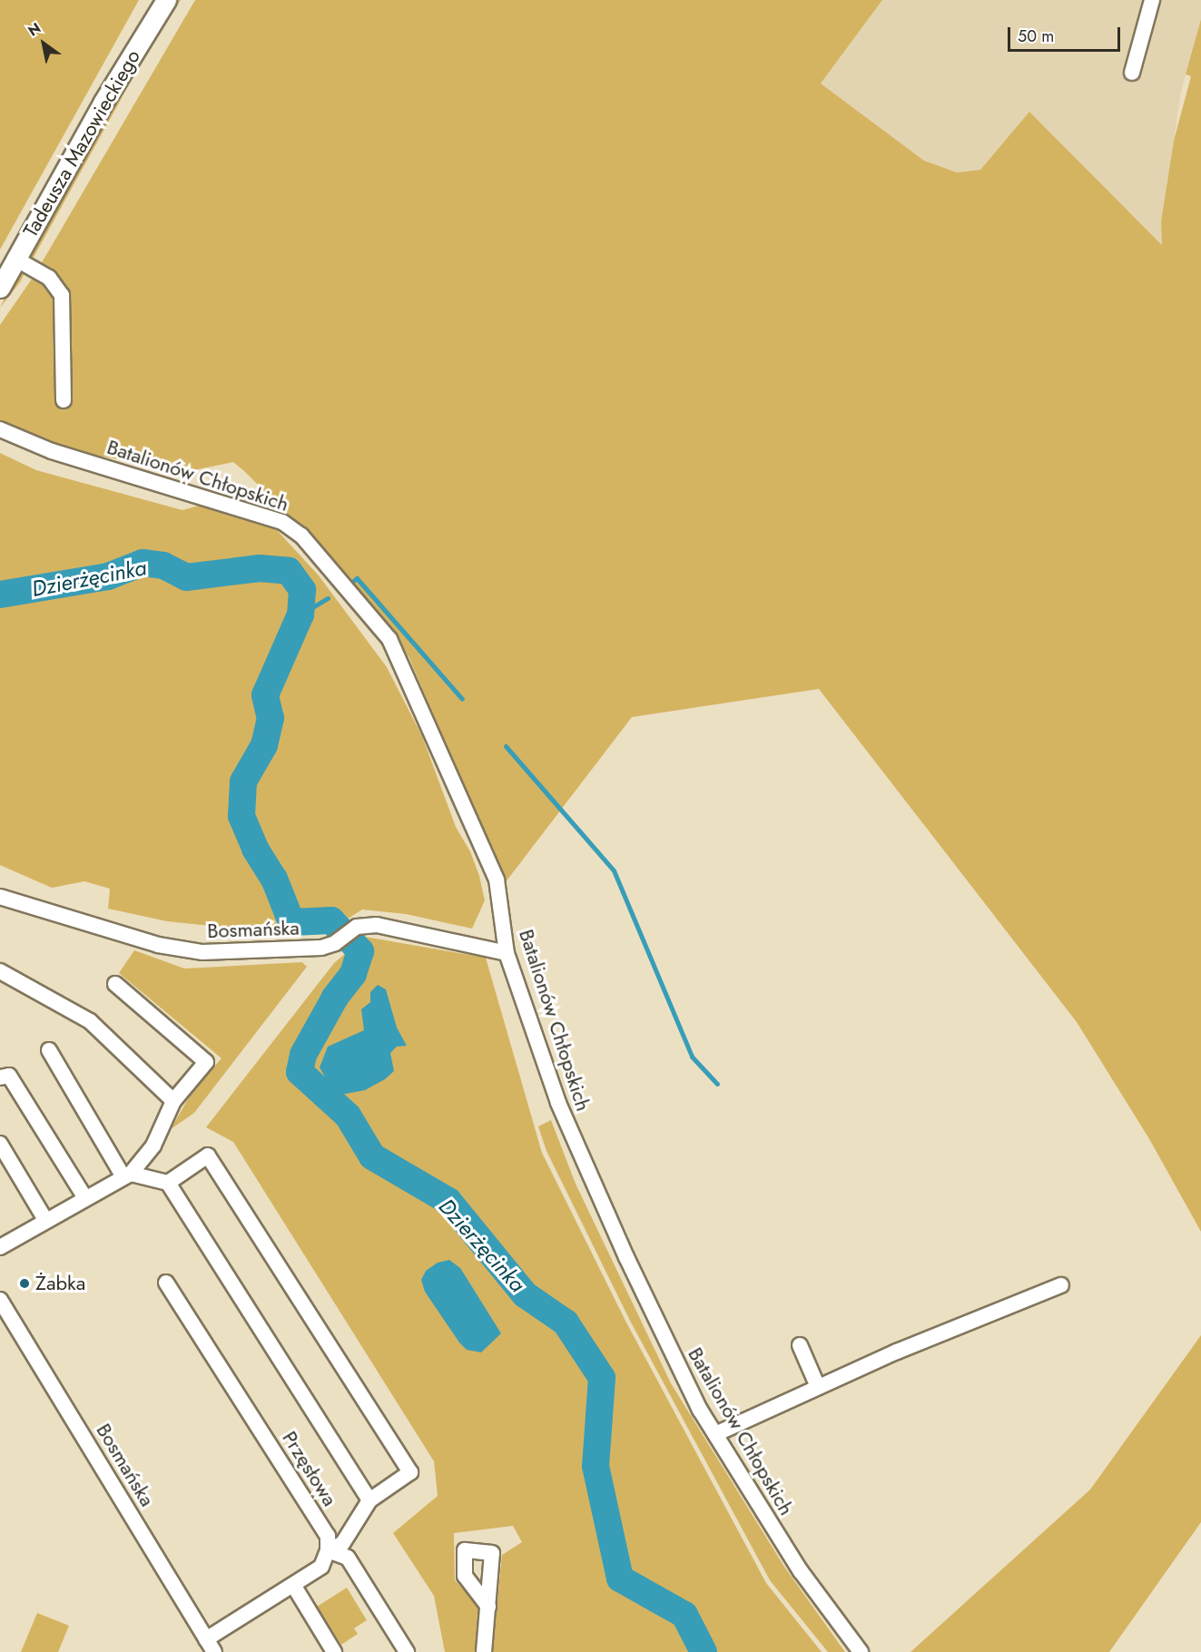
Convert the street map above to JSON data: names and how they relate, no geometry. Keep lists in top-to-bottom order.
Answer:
{
  "streets": {
    "main road": ["Tadeusza Mazowieckiego"],
    "street": ["Batalionów Chłopskich", "Bosmańska", "Przęsłowa"]
  },
  "crossings": [
    ["Batalionów Chłopskich", "Bosmańska"]
  ],
  "water": ["Dzierżęcinka"],
  "places": ["Żabka"],
  "scale_bar": "50 m",
  "north": "top left"
}
